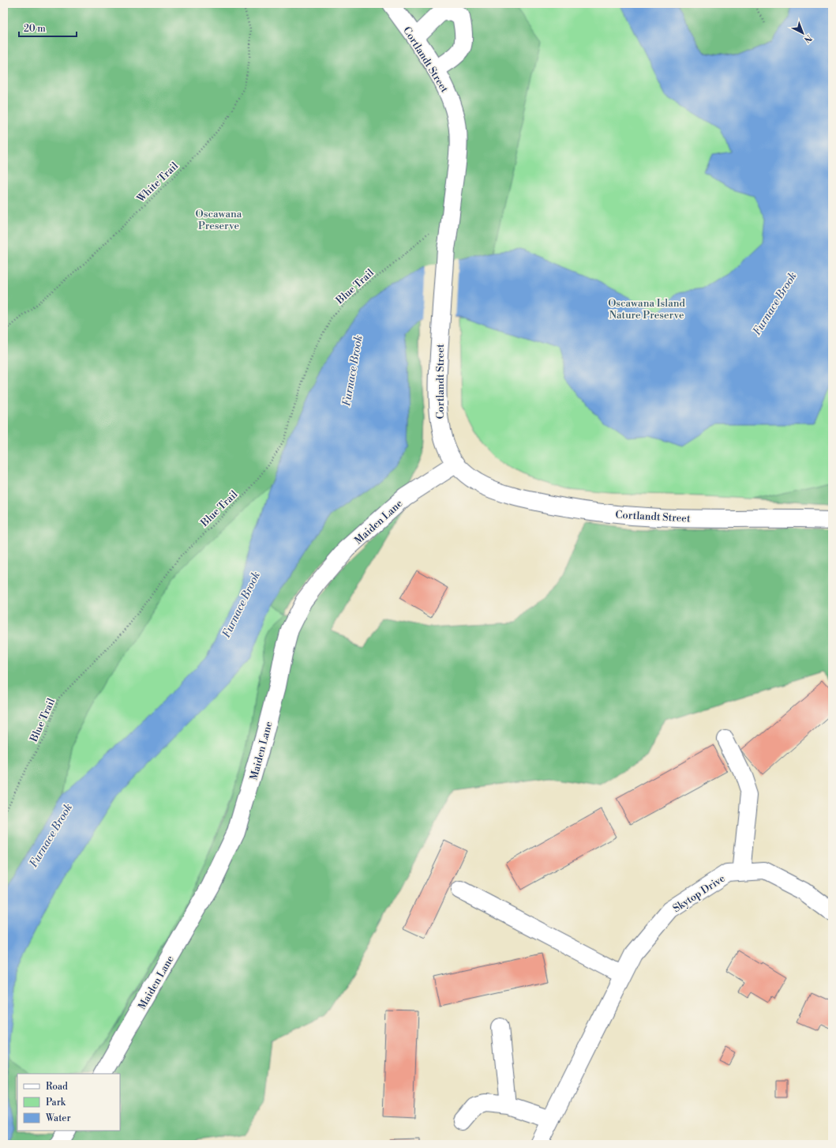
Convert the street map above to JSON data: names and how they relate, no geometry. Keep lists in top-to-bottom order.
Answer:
{
  "streets": {
    "street": ["Cortlandt Street", "Maiden Lane", "Skytop Drive"],
    "path": ["White Trail", "Blue Trail"]
  },
  "crossings": [
    ["Cortlandt Street", "Blue Trail"],
    ["Cortlandt Street", "Maiden Lane"]
  ],
  "water": ["Furnace Brook"],
  "parks": ["Oscawana Preserve", "Oscawana Island Nature Preserve"],
  "legend": ["Road", "Park", "Water"],
  "scale_bar": "20 m",
  "north": "bottom right"
}
